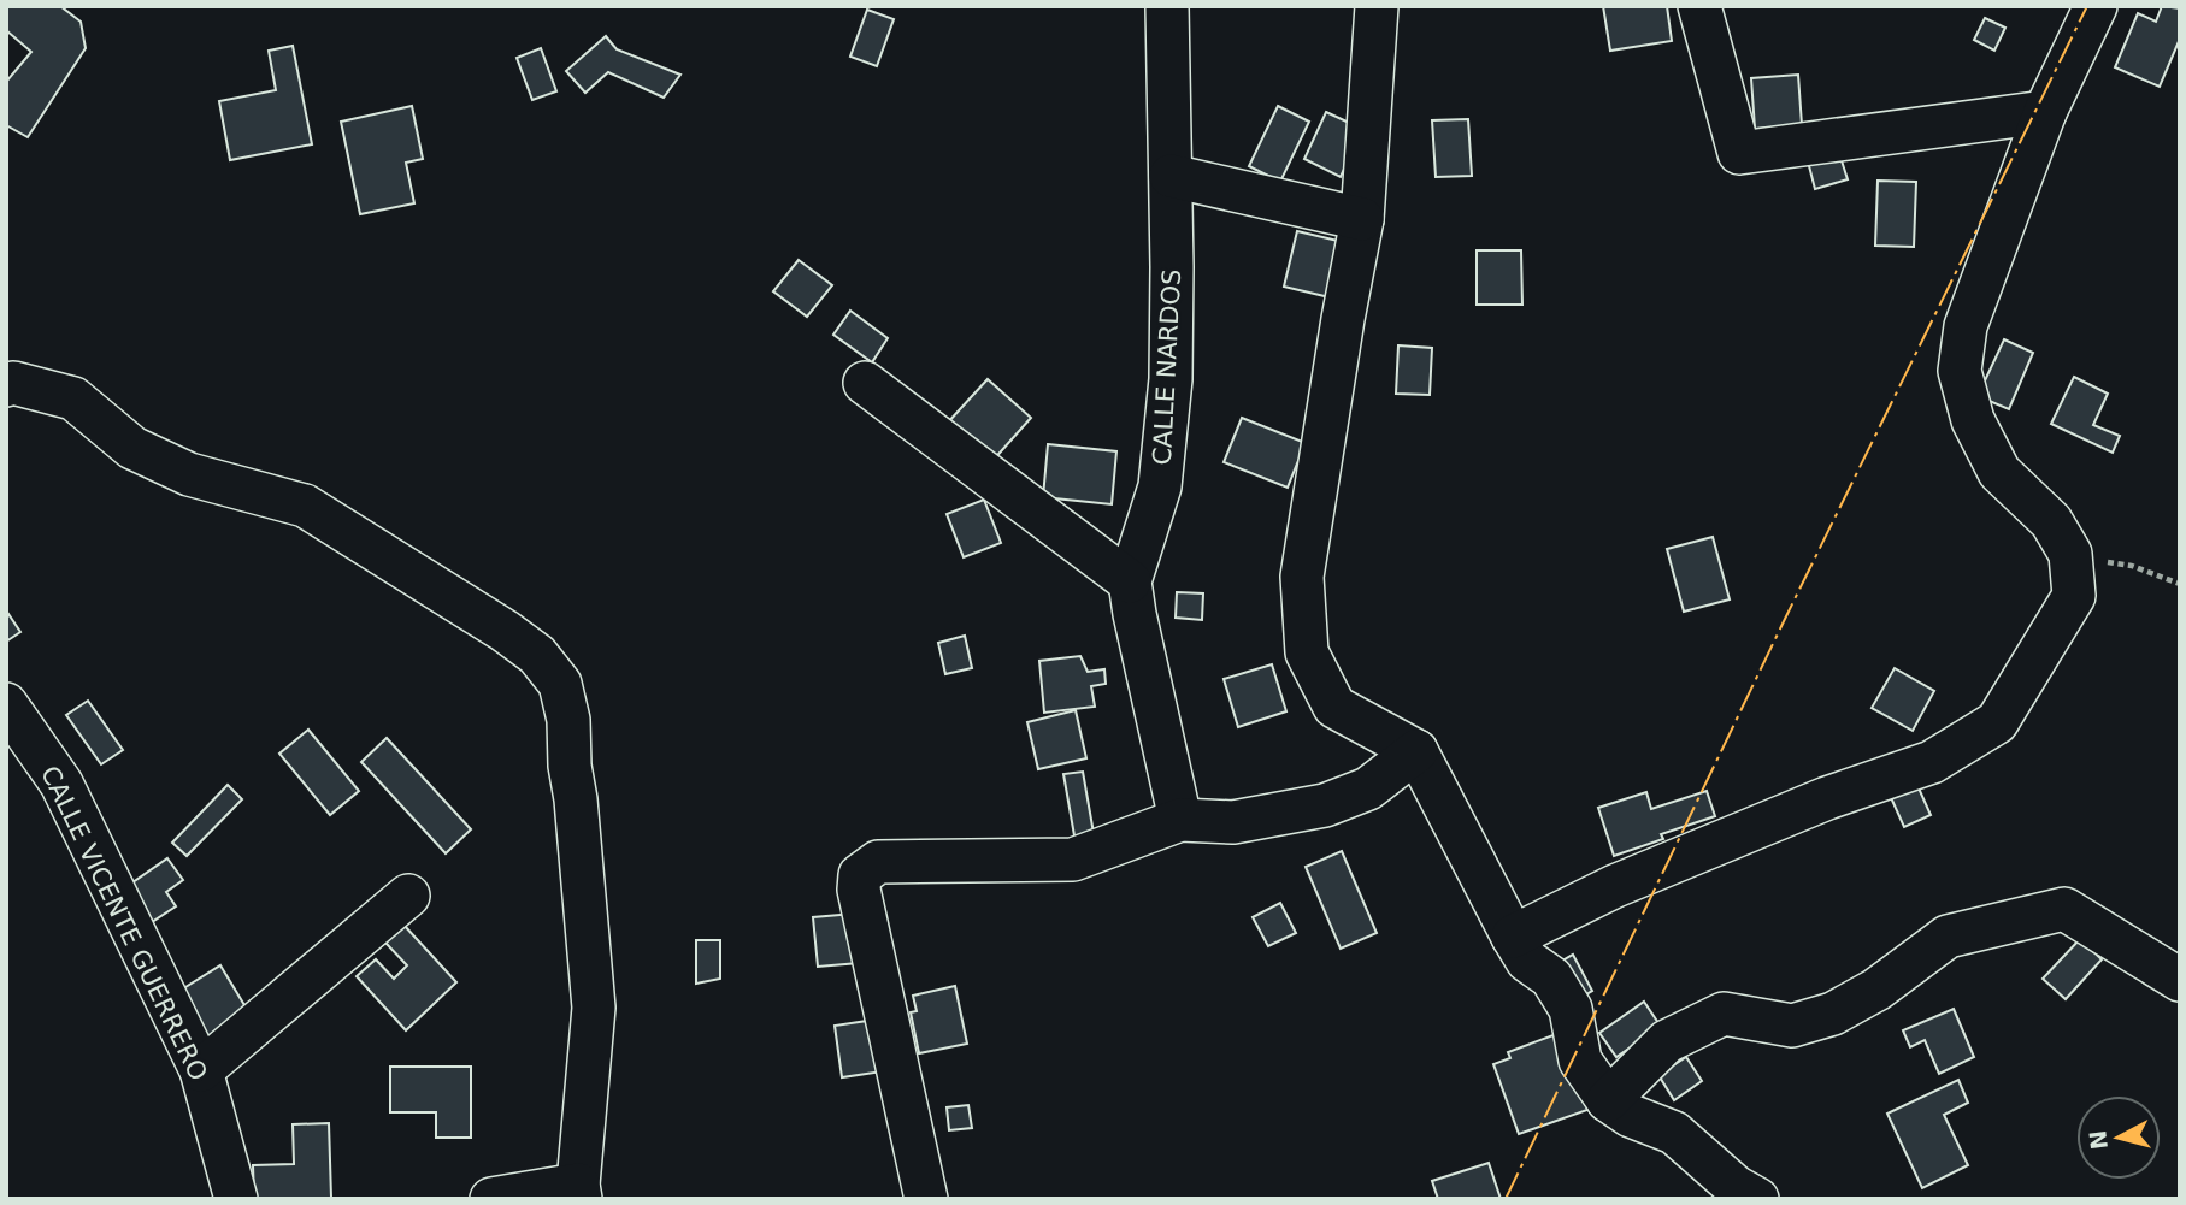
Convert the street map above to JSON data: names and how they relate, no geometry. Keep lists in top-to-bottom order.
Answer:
{
  "streets": {
    "street": ["CALLE NARDOS", "CALLE VICENTE GUERRERO"]
  },
  "north": "left"
}
